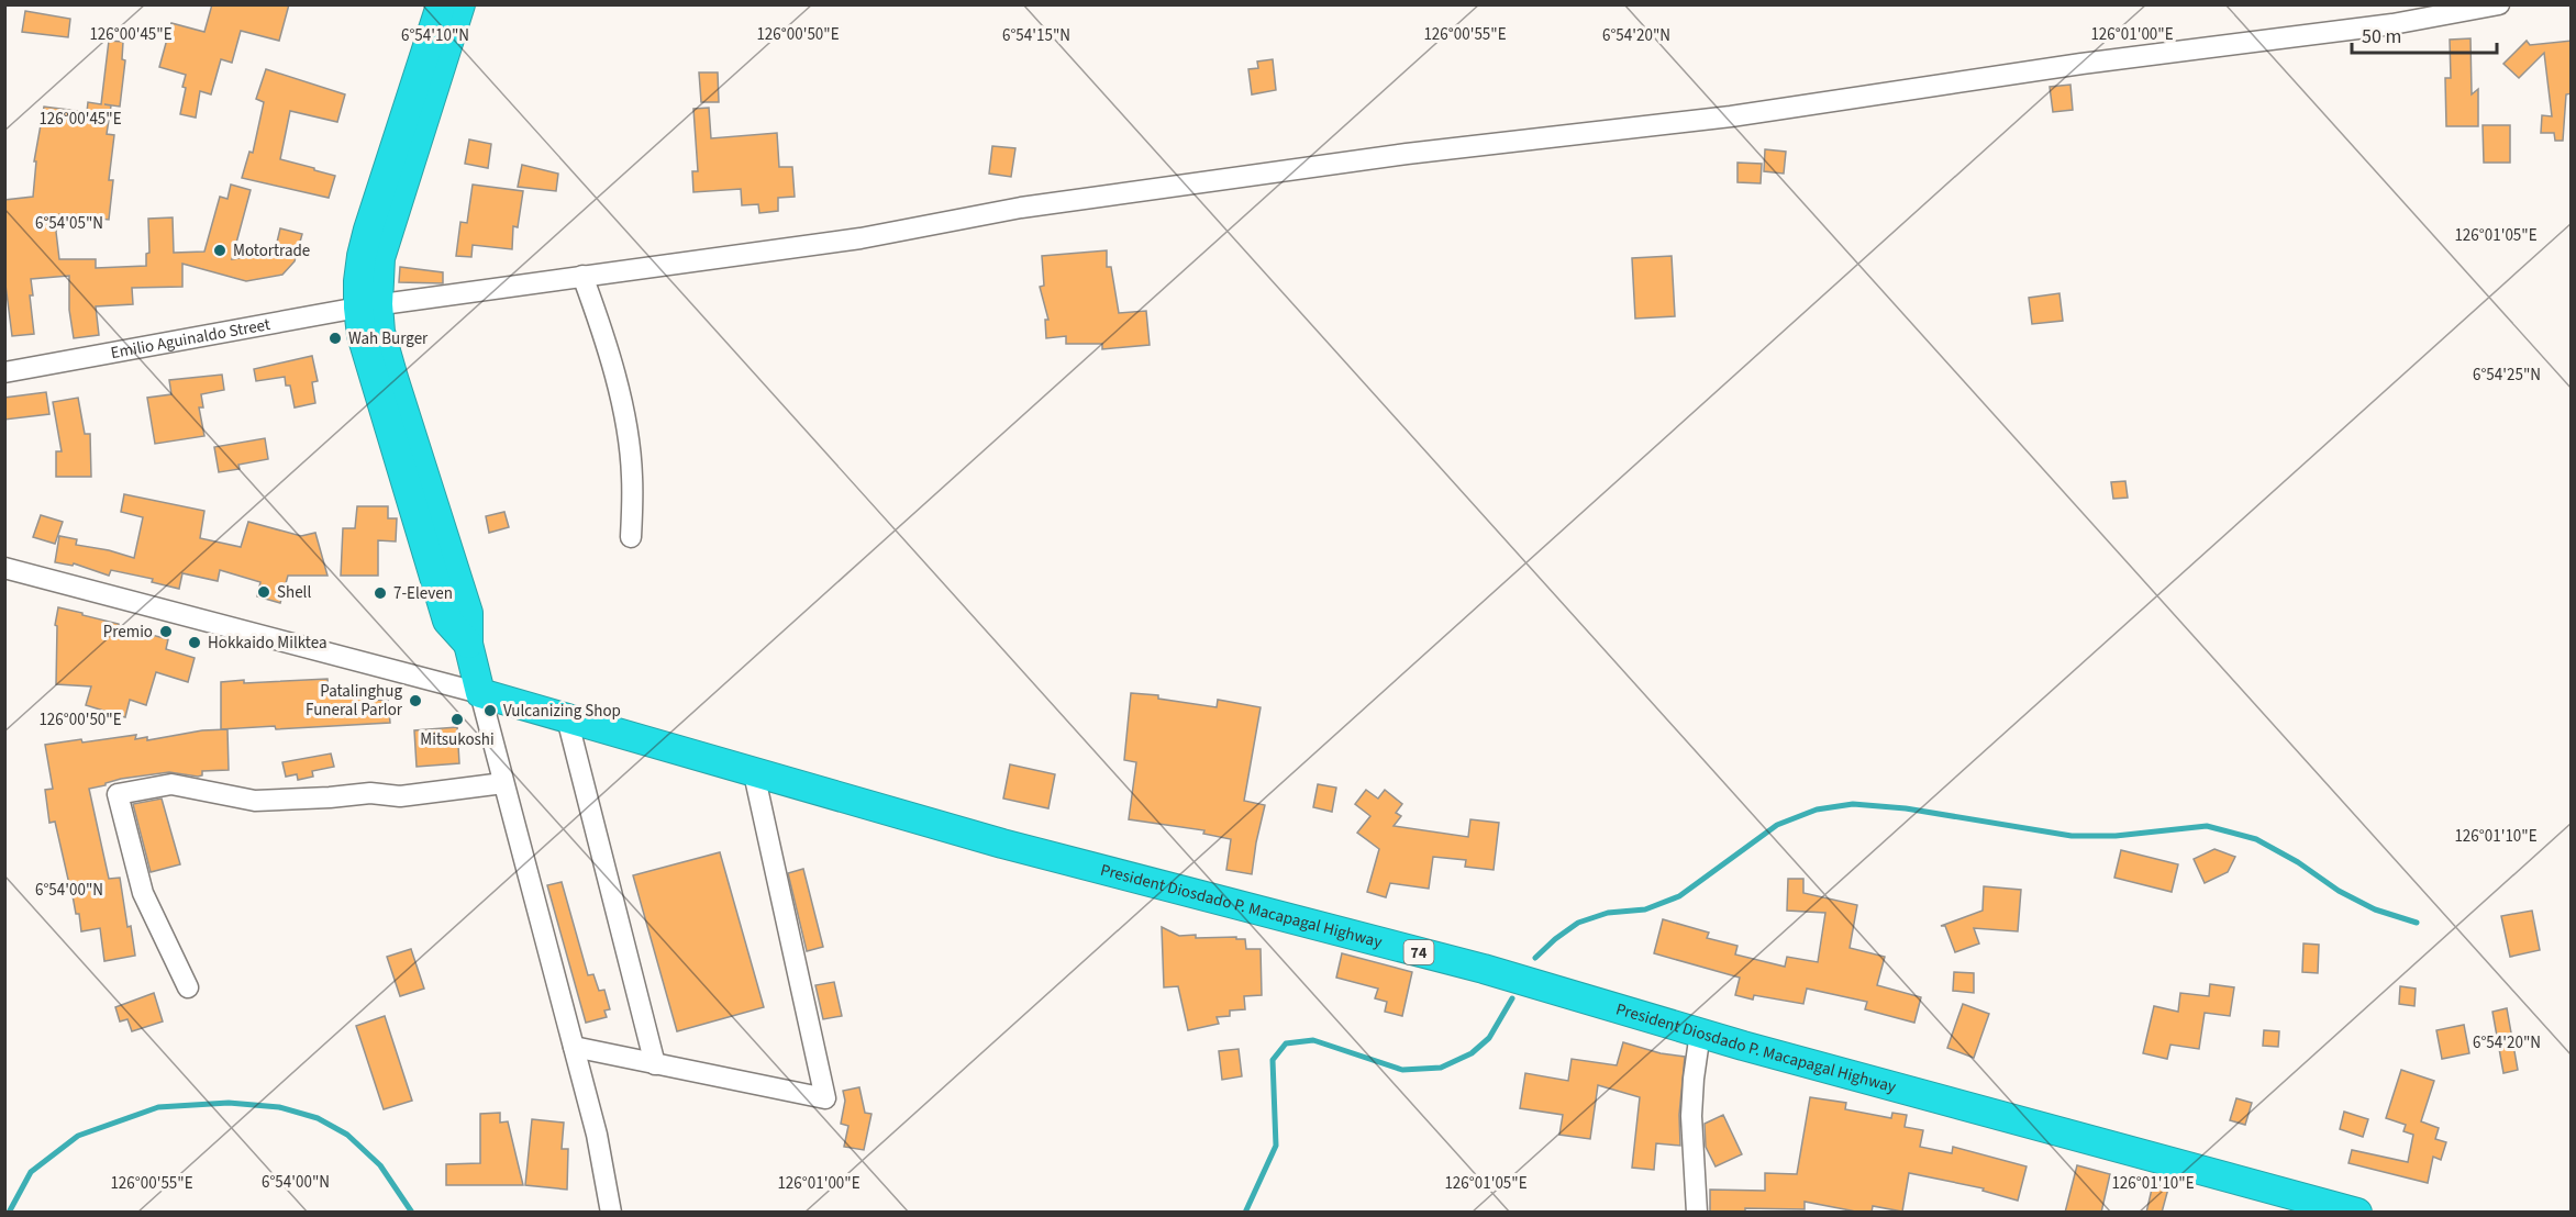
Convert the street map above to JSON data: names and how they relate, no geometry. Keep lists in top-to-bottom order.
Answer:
{
  "streets": {
    "highway": ["President Diosdado P. Macapagal Highway", "74"],
    "street": ["Emilio Aguinaldo Street"]
  },
  "places": [
    "Motortrade",
    "Wah Burger",
    "Shell",
    "7-Eleven",
    "Premio",
    "Hokkaido Milktea",
    "Patalinghug Funeral Parlor",
    "Vulcanizing Shop",
    "Mitsukoshi"
  ],
  "scale_bar": "50 m",
  "coordinates": [
    "126°00'55\"E",
    "126°01'00\"E",
    "126°00'45\"E",
    "126°00'50\"E",
    "6°54'10\"N",
    "6°54'15\"N",
    "6°54'20\"N",
    "6°54'05\"N",
    "126°01'05\"E",
    "6°54'25\"N",
    "126°01'10\"E",
    "6°54'00\"N"
  ]
}
